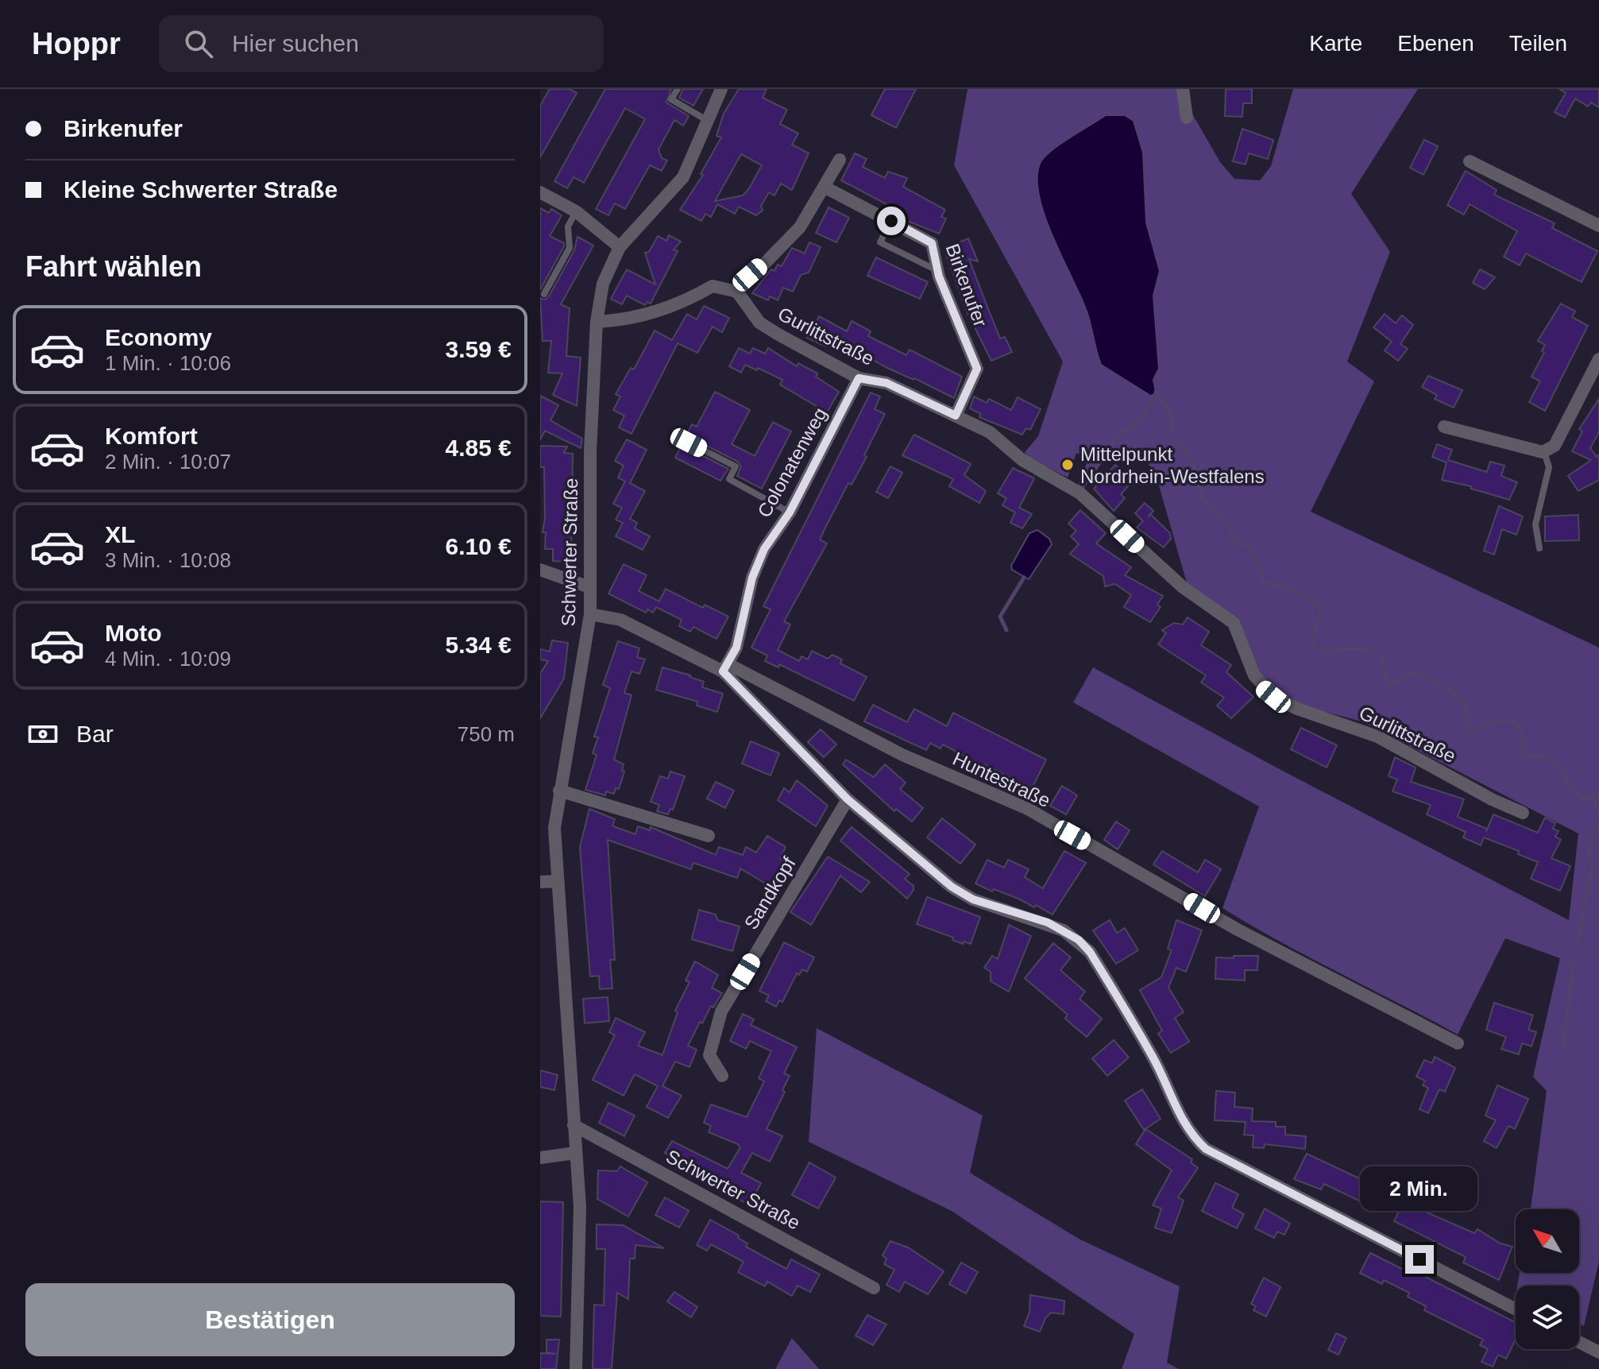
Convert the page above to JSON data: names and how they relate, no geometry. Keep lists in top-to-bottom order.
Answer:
{
  "streets": {
    "street": [
      "Birkenufer",
      "Gurlittstraße",
      "Colonatenweg",
      "Schwerter Straße",
      "Huntestraße",
      "Sandkopf"
    ]
  },
  "crossings": [
    ["Birkenufer", "Gurlittstraße"],
    ["Gurlittstraße", "Colonatenweg"],
    ["Colonatenweg", "Huntestraße"],
    ["Schwerter Straße", "Huntestraße"]
  ],
  "places": ["Mittelpunkt Nordrhein-Westfalens"],
  "north": "top left",
  "page": {
    "header": "Hoppr",
    "search": "Hier suchen",
    "nav": ["Karte", "Ebenen", "Teilen"],
    "banner": ["Birkenufer", "Kleine Schwerter Straße"],
    "heading": "Fahrt wählen",
    "list": [
      {
        "name": "Economy",
        "note": "1 Min. · 10:06",
        "value": "3.59 €"
      },
      {
        "name": "Komfort",
        "note": "2 Min. · 10:07",
        "value": "4.85 €"
      },
      {
        "name": "XL",
        "note": "3 Min. · 10:08",
        "value": "6.10 €"
      },
      {
        "name": "Moto",
        "note": "4 Min. · 10:09",
        "value": "5.34 €"
      }
    ],
    "pay": ["Bar", "750 m"],
    "bubble": "2 Min.",
    "buttons": "Bestätigen"
  }
}
